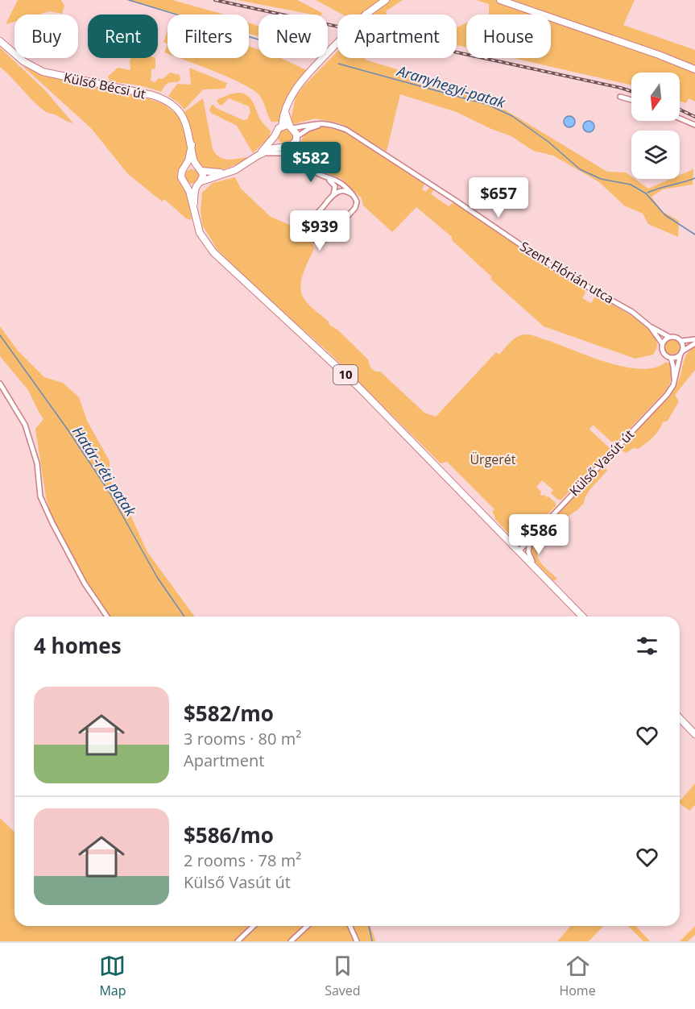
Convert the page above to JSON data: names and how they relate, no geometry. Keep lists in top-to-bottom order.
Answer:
{
  "streets": {
    "main road": ["Külső Bécsi út", "10"],
    "street": ["Szent Flórián utca", "Külső Vasút út"]
  },
  "crossings": [
    ["Külső Bécsi út", "10"],
    ["Szent Flórián utca", "Külső Vasút út"],
    ["10", "Külső Vasút út"]
  ],
  "water": ["Aranyhegyi-patak", "Határ-réti patak"],
  "parks": ["Ürgerét"],
  "north": "bottom",
  "page": {
    "chip": [
      "Buy",
      "Rent",
      "Filters",
      "New",
      "Apartment",
      "House"
    ],
    "price": [
      "$582",
      "$657",
      "$939",
      "$586"
    ],
    "heading": "4 homes",
    "list": [
      {
        "name": "$582/mo",
        "note": "3 rooms · 80 m² · Apartment"
      },
      {
        "name": "$586/mo",
        "note": "2 rooms · 78 m² · Külső Vasút út"
      }
    ],
    "tabs": ["Map", "Saved", "Home"]
  }
}
